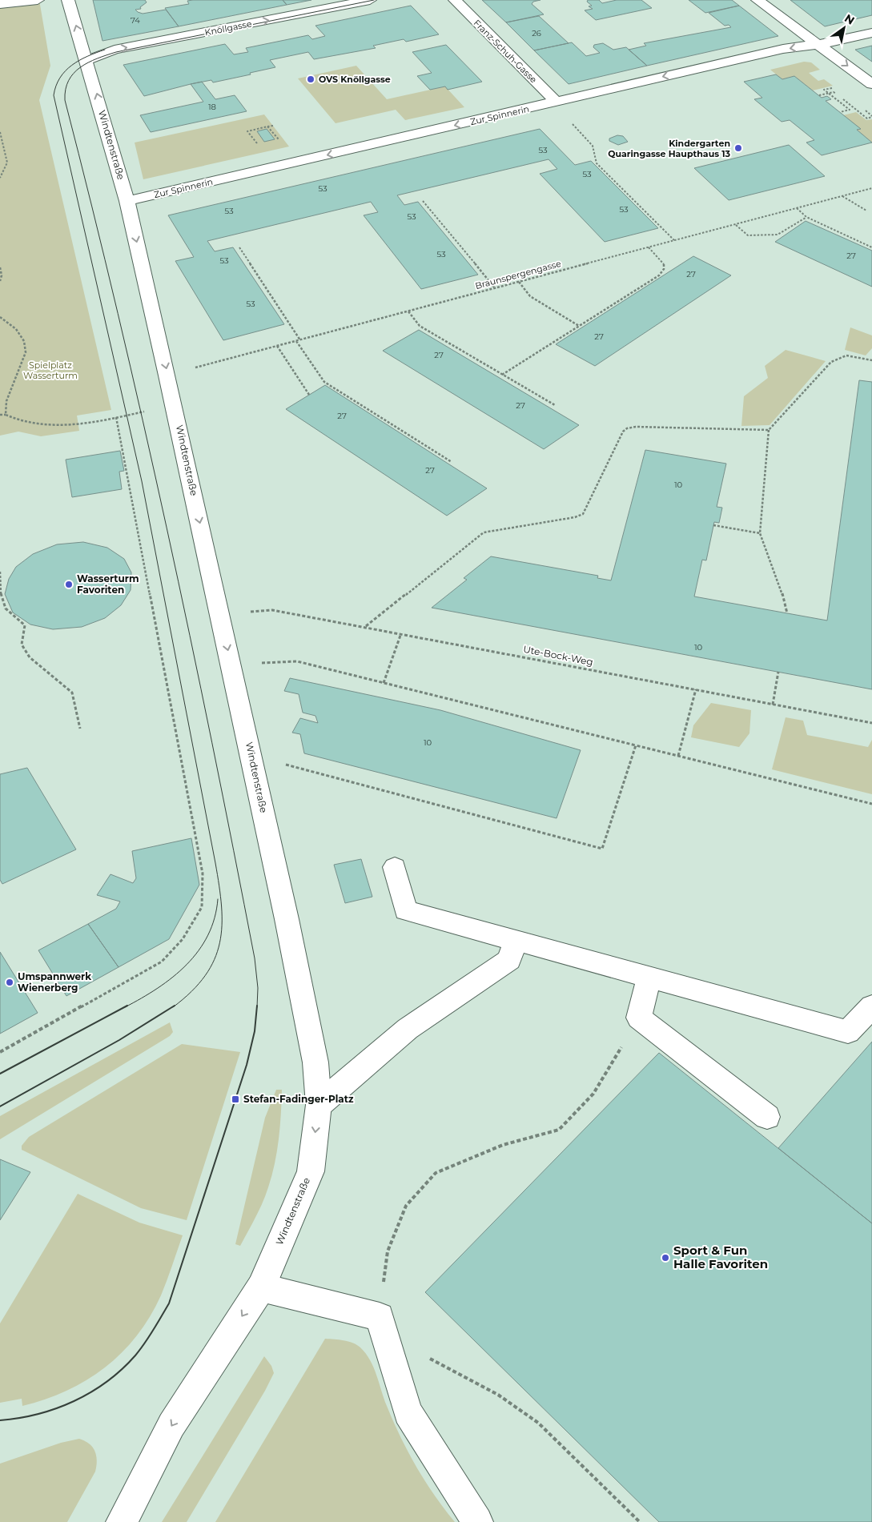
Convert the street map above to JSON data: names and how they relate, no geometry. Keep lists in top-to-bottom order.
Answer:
{
  "streets": {
    "street": [
      "Knöllgasse",
      "Franz-Schuh-Gasse",
      "Zur Spinnerin",
      "Windtenstraße"
    ],
    "path": ["Braunspergengasse", "Ute-Bock-Weg"]
  },
  "crossings": [
    ["Knöllgasse", "Windtenstraße"],
    ["Franz-Schuh-Gasse", "Zur Spinnerin"],
    ["Zur Spinnerin", "Windtenstraße"],
    ["Windtenstraße", "Braunspergengasse"]
  ],
  "one_way": ["Knöllgasse", "Zur Spinnerin"],
  "parks": ["Spielplatz Wasserturm"],
  "places": {
    "other": [
      "OVS Knöllgasse",
      "Kindergarten Quaringasse Haupthaus 13",
      "Wasserturm Favoriten",
      "Umspannwerk Wienerberg",
      "Sport & Fun Halle Favoriten"
    ],
    "transit": ["Stefan-Fadinger-Platz"]
  },
  "house_numbers": [
    "74",
    "26",
    "18",
    "53",
    "53",
    "53",
    "53",
    "53",
    "53",
    "53",
    "27",
    "53",
    "27",
    "53",
    "27",
    "27",
    "27",
    "27",
    "27",
    "10",
    "10",
    "10"
  ],
  "north": "top right"
}
